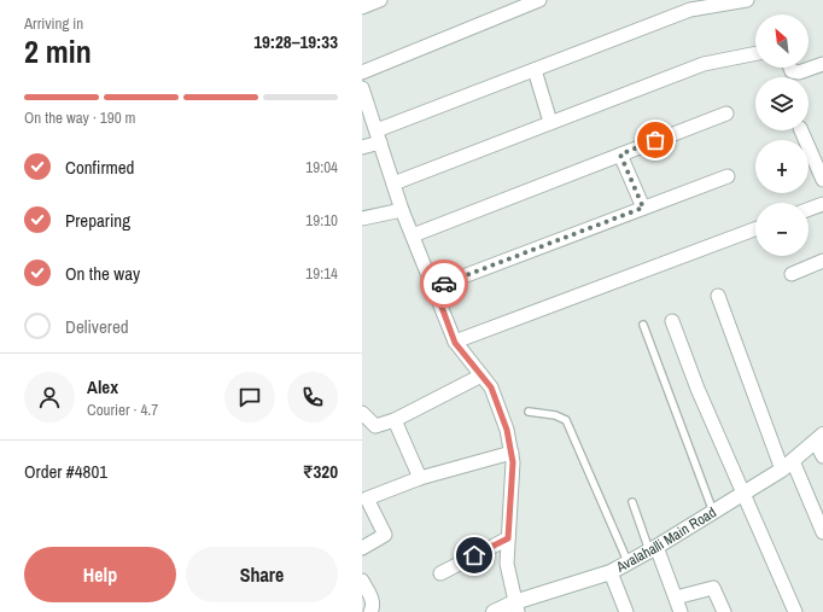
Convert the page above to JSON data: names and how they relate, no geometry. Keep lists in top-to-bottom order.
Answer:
{
  "streets": {
    "main road": ["Avalahalli Main Road"]
  },
  "north": "top left",
  "page": {
    "heading": ["2 min", "Arriving in", "19:28–19:33"],
    "panel": [
      "Alex",
      "Courier · 4.7",
      "Order #4801",
      "₹320"
    ],
    "map_buttons": ["+", "−"],
    "bar": "On the way · 190 m",
    "list": [
      ["Confirmed", "19:04"],
      ["Preparing", "19:10"],
      ["On the way", "19:14"],
      "Delivered"
    ],
    "buttons": ["Help", "Share"]
  }
}
